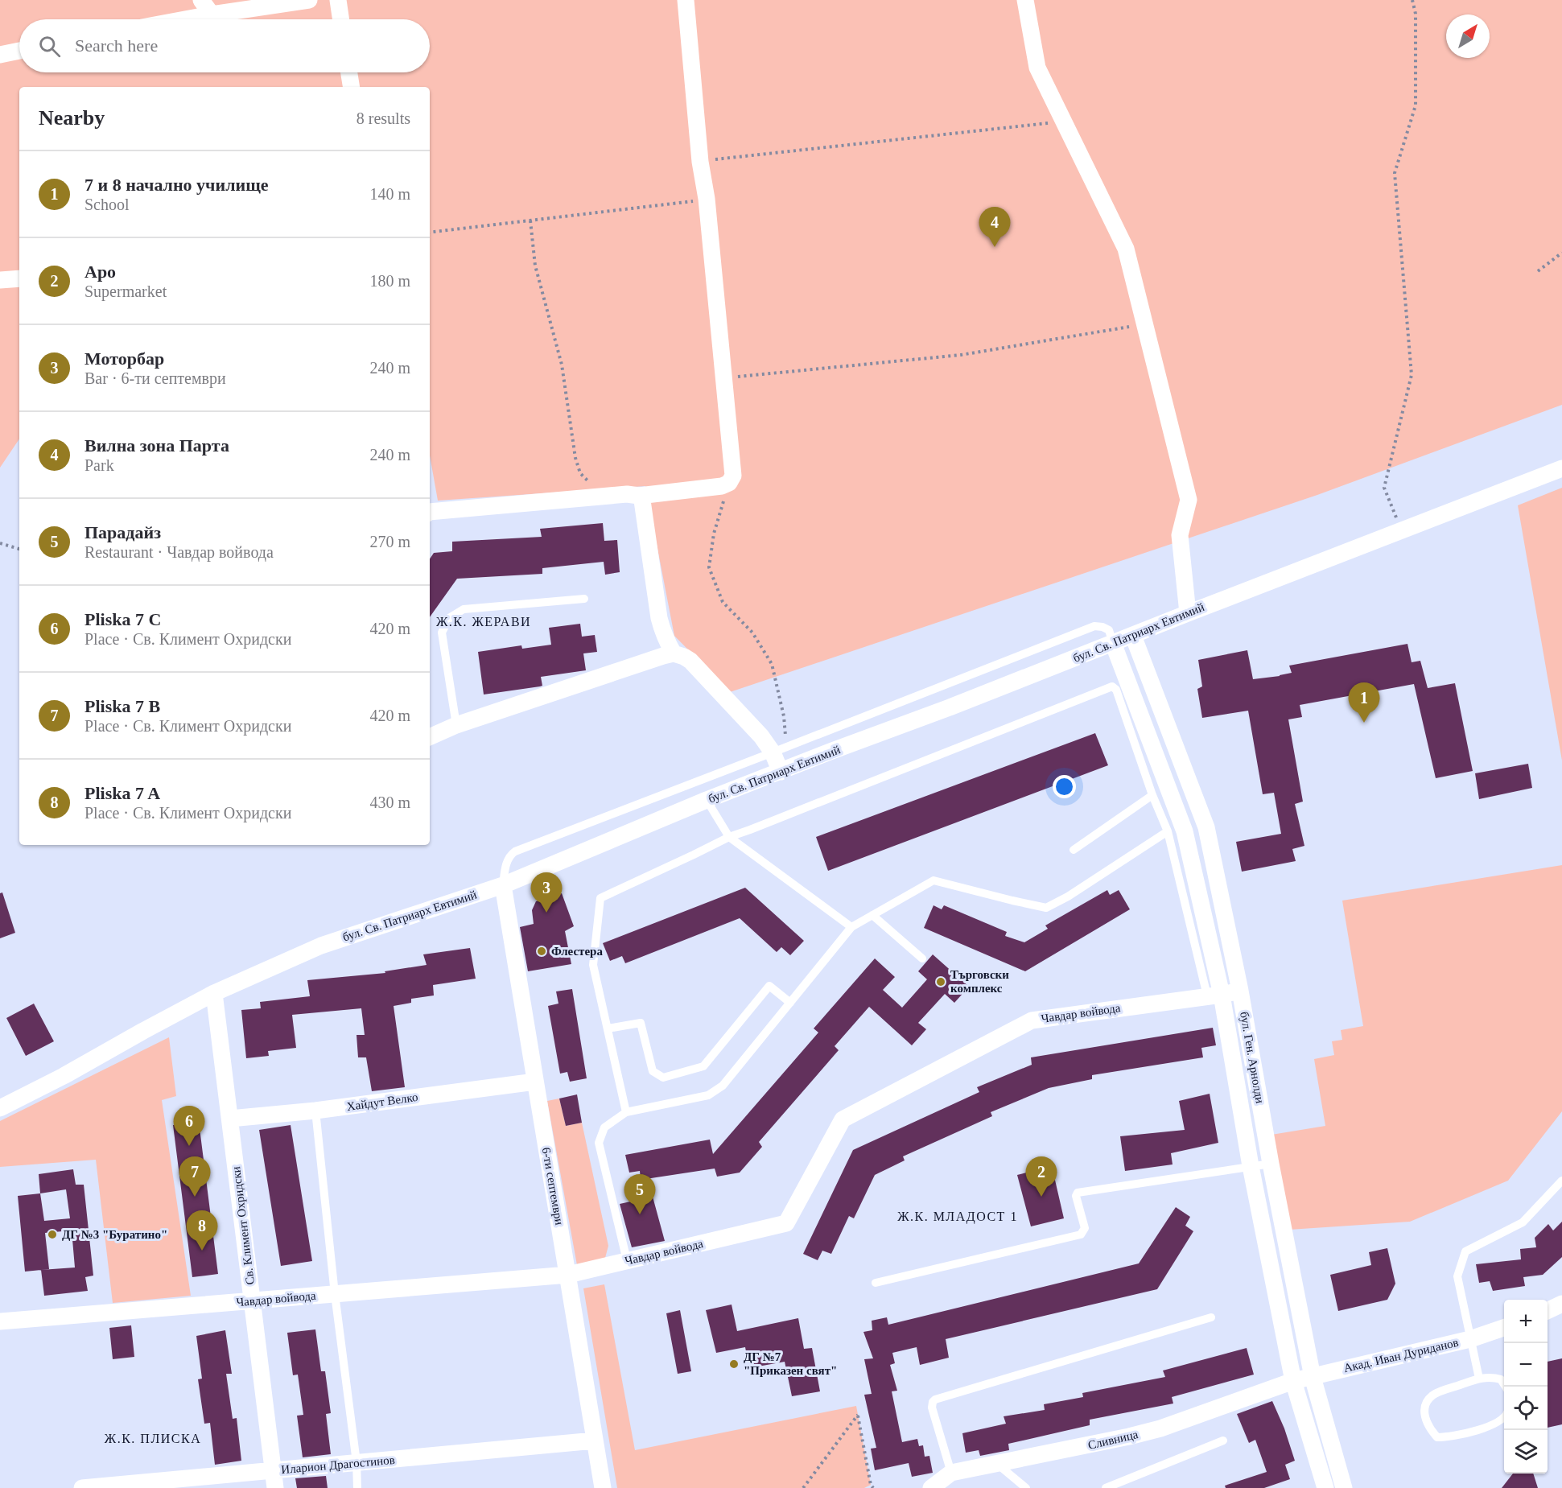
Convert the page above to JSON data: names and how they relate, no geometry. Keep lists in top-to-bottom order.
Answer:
{
  "streets": {
    "street": [
      "бул. Св. Патриарх Евтимий",
      "Чавдар войвода",
      "бул. Ген. Арнолди",
      "Хайдут Велко",
      "6-ти септември",
      "Св. Климент Охридски",
      "Акад. Иван Дуриданов",
      "Сливница",
      "Иларион Драгостинов"
    ]
  },
  "crossings": [
    ["бул. Св. Патриарх Евтимий", "бул. Ген. Арнолди"],
    ["бул. Св. Патриарх Евтимий", "6-ти септември"],
    ["бул. Св. Патриарх Евтимий", "Св. Климент Охридски"],
    ["Чавдар войвода", "бул. Ген. Арнолди"],
    ["Чавдар войвода", "6-ти септември"],
    ["Чавдар войвода", "Св. Климент Охридски"],
    ["бул. Ген. Арнолди", "Акад. Иван Дуриданов"],
    ["бул. Ген. Арнолди", "Сливница"],
    ["Хайдут Велко", "6-ти септември"],
    ["Хайдут Велко", "Св. Климент Охридски"],
    ["6-ти септември", "Иларион Драгостинов"],
    ["Св. Климент Охридски", "Иларион Драгостинов"],
    ["Акад. Иван Дуриданов", "Сливница"]
  ],
  "districts": ["Ж.К. ЖЕРАВИ", "Ж.К. МЛАДОСТ 1", "Ж.К. ПЛИСКА"],
  "places": [
    "Флестера",
    "Търговски комплекс",
    "ДГ №3 \"Буратино\"",
    "ДГ №7 \"Приказен свят\""
  ],
  "north": "top right",
  "page": {
    "search": "Search here",
    "heading": ["Nearby", "8 results"],
    "list": [
      {
        "mark": "1",
        "name": "7 и 8 начално училище",
        "note": "School",
        "value": "140 m"
      },
      {
        "mark": "2",
        "name": "Аро",
        "note": "Supermarket",
        "value": "180 m"
      },
      {
        "mark": "3",
        "name": "Моторбар",
        "note": "Bar · 6-ти септември",
        "value": "240 m"
      },
      {
        "mark": "4",
        "name": "Вилна зона Парта",
        "note": "Park",
        "value": "240 m"
      },
      {
        "mark": "5",
        "name": "Парадайз",
        "note": "Restaurant · Чавдар войвода",
        "value": "270 m"
      },
      {
        "mark": "6",
        "name": "Pliska 7 C",
        "note": "Place · Св. Климент Охридски",
        "value": "420 m"
      },
      {
        "mark": "7",
        "name": "Pliska 7 B",
        "note": "Place · Св. Климент Охридски",
        "value": "420 m"
      },
      {
        "mark": "8",
        "name": "Pliska 7 A",
        "note": "Place · Св. Климент Охридски",
        "value": "430 m"
      }
    ],
    "pins": [
      "4",
      "1",
      "3",
      "6",
      "2",
      "7",
      "5",
      "8"
    ],
    "map_buttons": ["+", "−"]
  }
}
